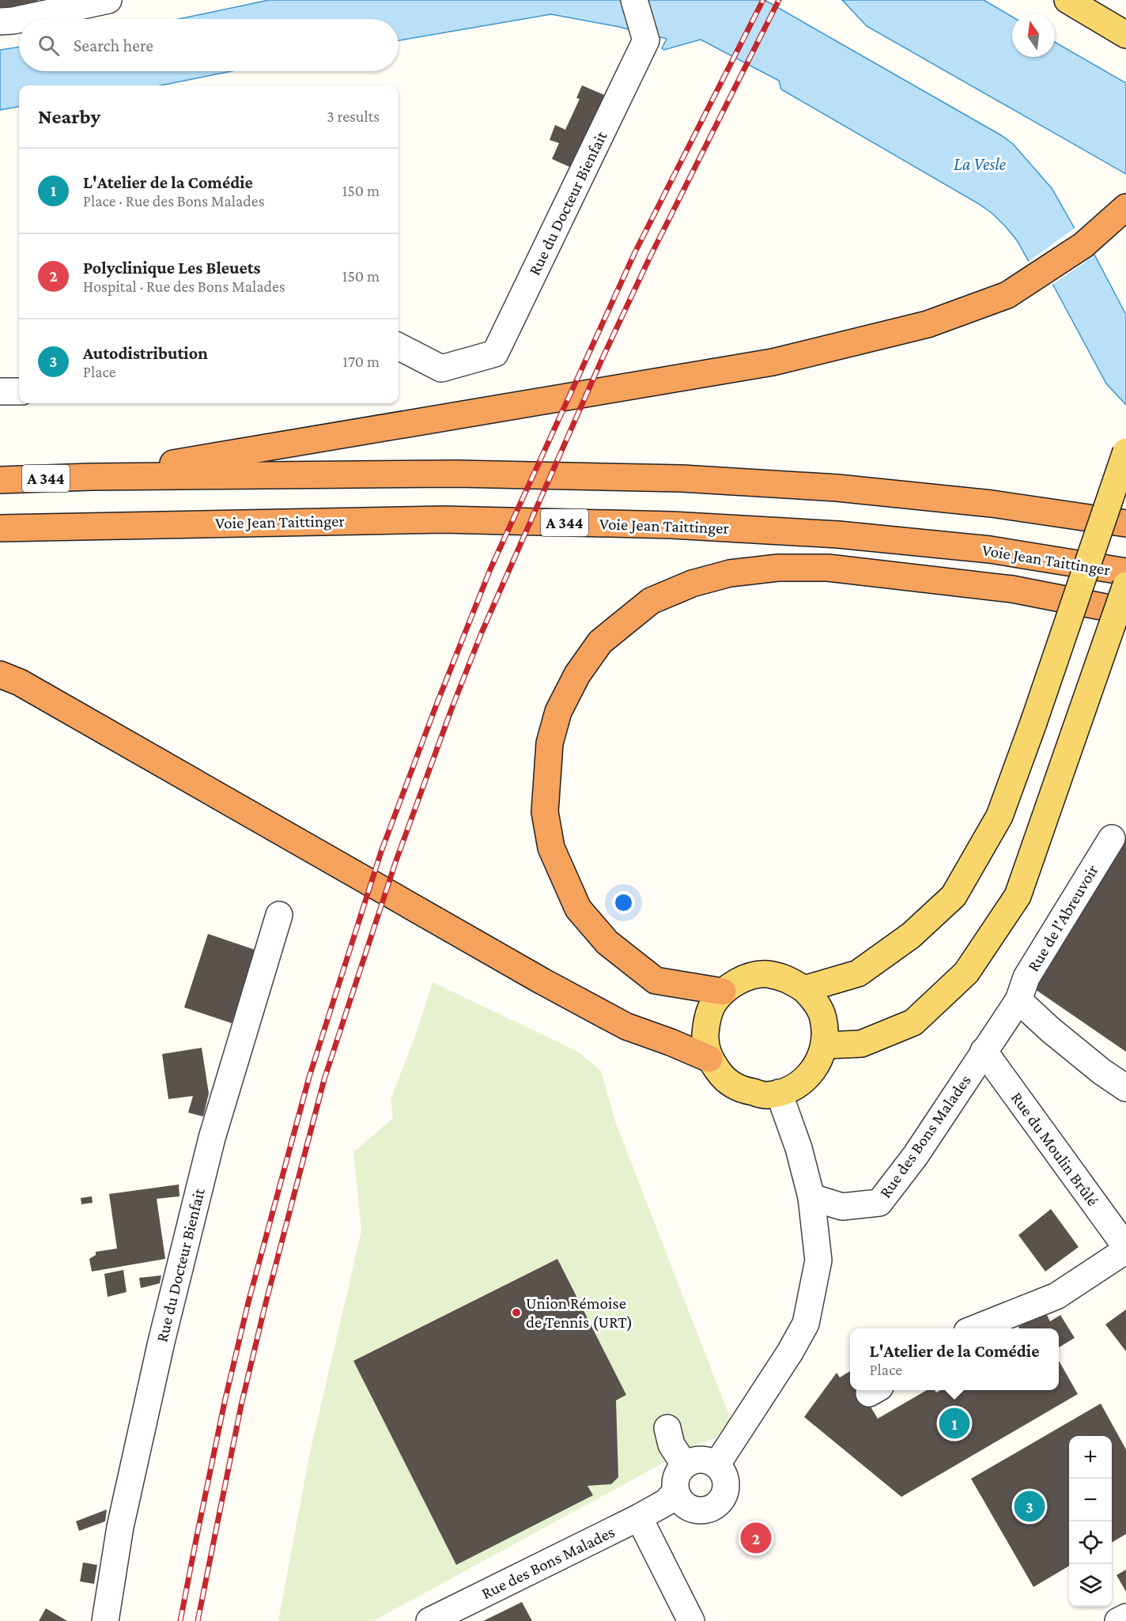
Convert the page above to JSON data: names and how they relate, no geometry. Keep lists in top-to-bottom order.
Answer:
{
  "streets": {
    "highway": ["A 344", "Voie Jean Taittinger"],
    "street": [
      "Rue du Docteur Bienfait",
      "Rue de l'Abreuvoir",
      "Rue des Bons Malades",
      "Rue du Moulin Brûlé"
    ]
  },
  "crossings": [
    ["Rue de l'Abreuvoir", "Rue des Bons Malades"],
    ["Rue de l'Abreuvoir", "Rue du Moulin Brûlé"],
    ["Rue des Bons Malades", "Rue du Moulin Brûlé"]
  ],
  "water": ["La Vesle"],
  "places": ["Union Rémoise de Tennis (URT)"],
  "north": "top",
  "page": {
    "search": "Search here",
    "heading": ["Nearby", "3 results"],
    "list": [
      {
        "mark": "1",
        "name": "L'Atelier de la Comédie",
        "note": "Place · Rue des Bons Malades",
        "value": "150 m"
      },
      {
        "mark": "2",
        "name": "Polyclinique Les Bleuets",
        "note": "Hospital · Rue des Bons Malades",
        "value": "150 m"
      },
      {
        "mark": "3",
        "name": "Autodistribution",
        "note": "Place",
        "value": "170 m"
      }
    ],
    "popup": ["L'Atelier de la Comédie", "Place"],
    "pins": ["1", "3", "2"],
    "map_buttons": ["+", "−"]
  }
}
